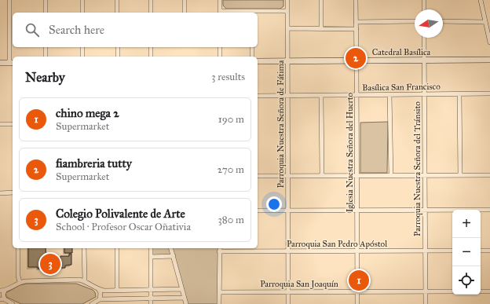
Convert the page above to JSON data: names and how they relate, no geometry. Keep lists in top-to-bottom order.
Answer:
{
  "streets": {
    "main road": ["Catedral Basílica"],
    "street": [
      "Basílica San Francisco",
      "Parroquia Nuestra Señora de Fátima",
      "Iglesia Nuestra Señora del Huerto",
      "Parroquia Nuestra Señora del Tránsito",
      "Parroquia San Pedro Apóstol",
      "Parroquia San Joaquín"
    ]
  },
  "crossings": [
    ["Catedral Basílica", "Parroquia Nuestra Señora de Fátima"],
    ["Catedral Basílica", "Iglesia Nuestra Señora del Huerto"],
    ["Catedral Basílica", "Parroquia Nuestra Señora del Tránsito"],
    ["Basílica San Francisco", "Parroquia Nuestra Señora de Fátima"],
    ["Basílica San Francisco", "Iglesia Nuestra Señora del Huerto"],
    ["Basílica San Francisco", "Parroquia Nuestra Señora del Tránsito"],
    ["Parroquia Nuestra Señora de Fátima", "Parroquia San Pedro Apóstol"],
    ["Parroquia Nuestra Señora de Fátima", "Parroquia San Joaquín"],
    ["Iglesia Nuestra Señora del Huerto", "Parroquia San Pedro Apóstol"],
    ["Iglesia Nuestra Señora del Huerto", "Parroquia San Joaquín"],
    ["Parroquia Nuestra Señora del Tránsito", "Parroquia San Pedro Apóstol"],
    ["Parroquia Nuestra Señora del Tránsito", "Parroquia San Joaquín"]
  ],
  "north": "left",
  "page": {
    "search": "Search here",
    "pins": ["2", "3", "1"],
    "heading": ["Nearby", "3 results"],
    "list": [
      {
        "mark": "1",
        "name": "chino mega 2",
        "note": "Supermarket",
        "value": "190 m"
      },
      {
        "mark": "2",
        "name": "fiambreria tutty",
        "note": "Supermarket",
        "value": "270 m"
      },
      {
        "mark": "3",
        "name": "Colegio Polivalente de Arte",
        "note": "School · Profesor Oscar Oñativia",
        "value": "380 m"
      }
    ],
    "map_buttons": ["+", "−"]
  }
}
